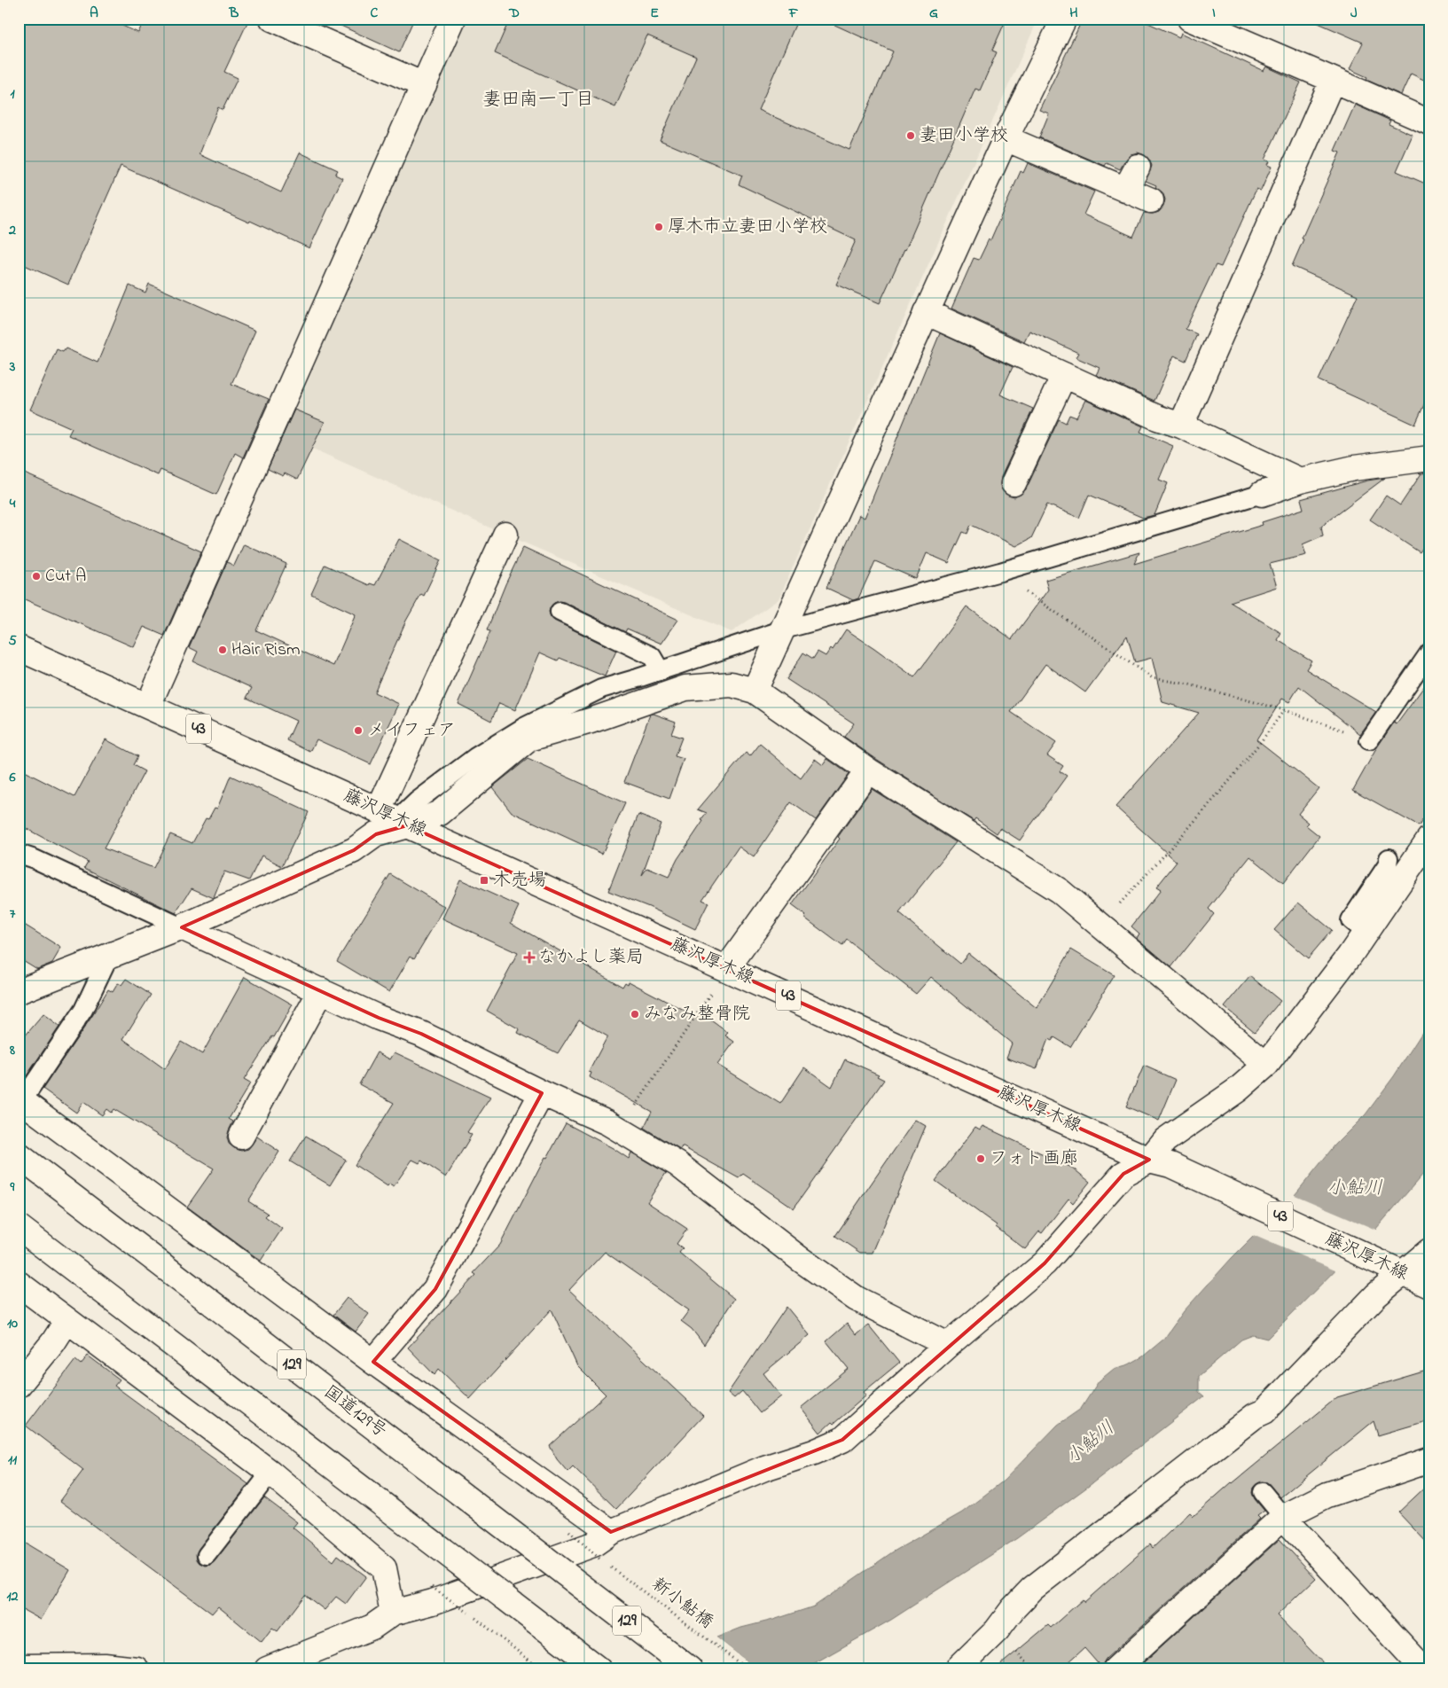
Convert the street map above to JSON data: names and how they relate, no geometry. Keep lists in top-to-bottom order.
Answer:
{
  "streets": {
    "main road": [
      "43",
      "藤沢厚木線",
      "129",
      "国道129号"
    ],
    "path": ["新小鮎橋"]
  },
  "districts": ["妻田南一丁目"],
  "water": ["小鮎川"],
  "places": {
    "other": [
      "妻田小学校",
      "厚木市立妻田小学校",
      "Cut A",
      "Hair Rism",
      "メイフェア",
      "みなみ整骨院",
      "フォト画廊"
    ],
    "transit": ["木売場"],
    "health": ["なかよし薬局"]
  },
  "grid": {
    "columns": [
      "A",
      "B",
      "C",
      "D",
      "E",
      "F",
      "G",
      "H",
      "I",
      "J"
    ],
    "rows": [
      "1",
      "2",
      "3",
      "4",
      "5",
      "6",
      "7",
      "8",
      "9",
      "10",
      "11",
      "12"
    ]
  }
}
